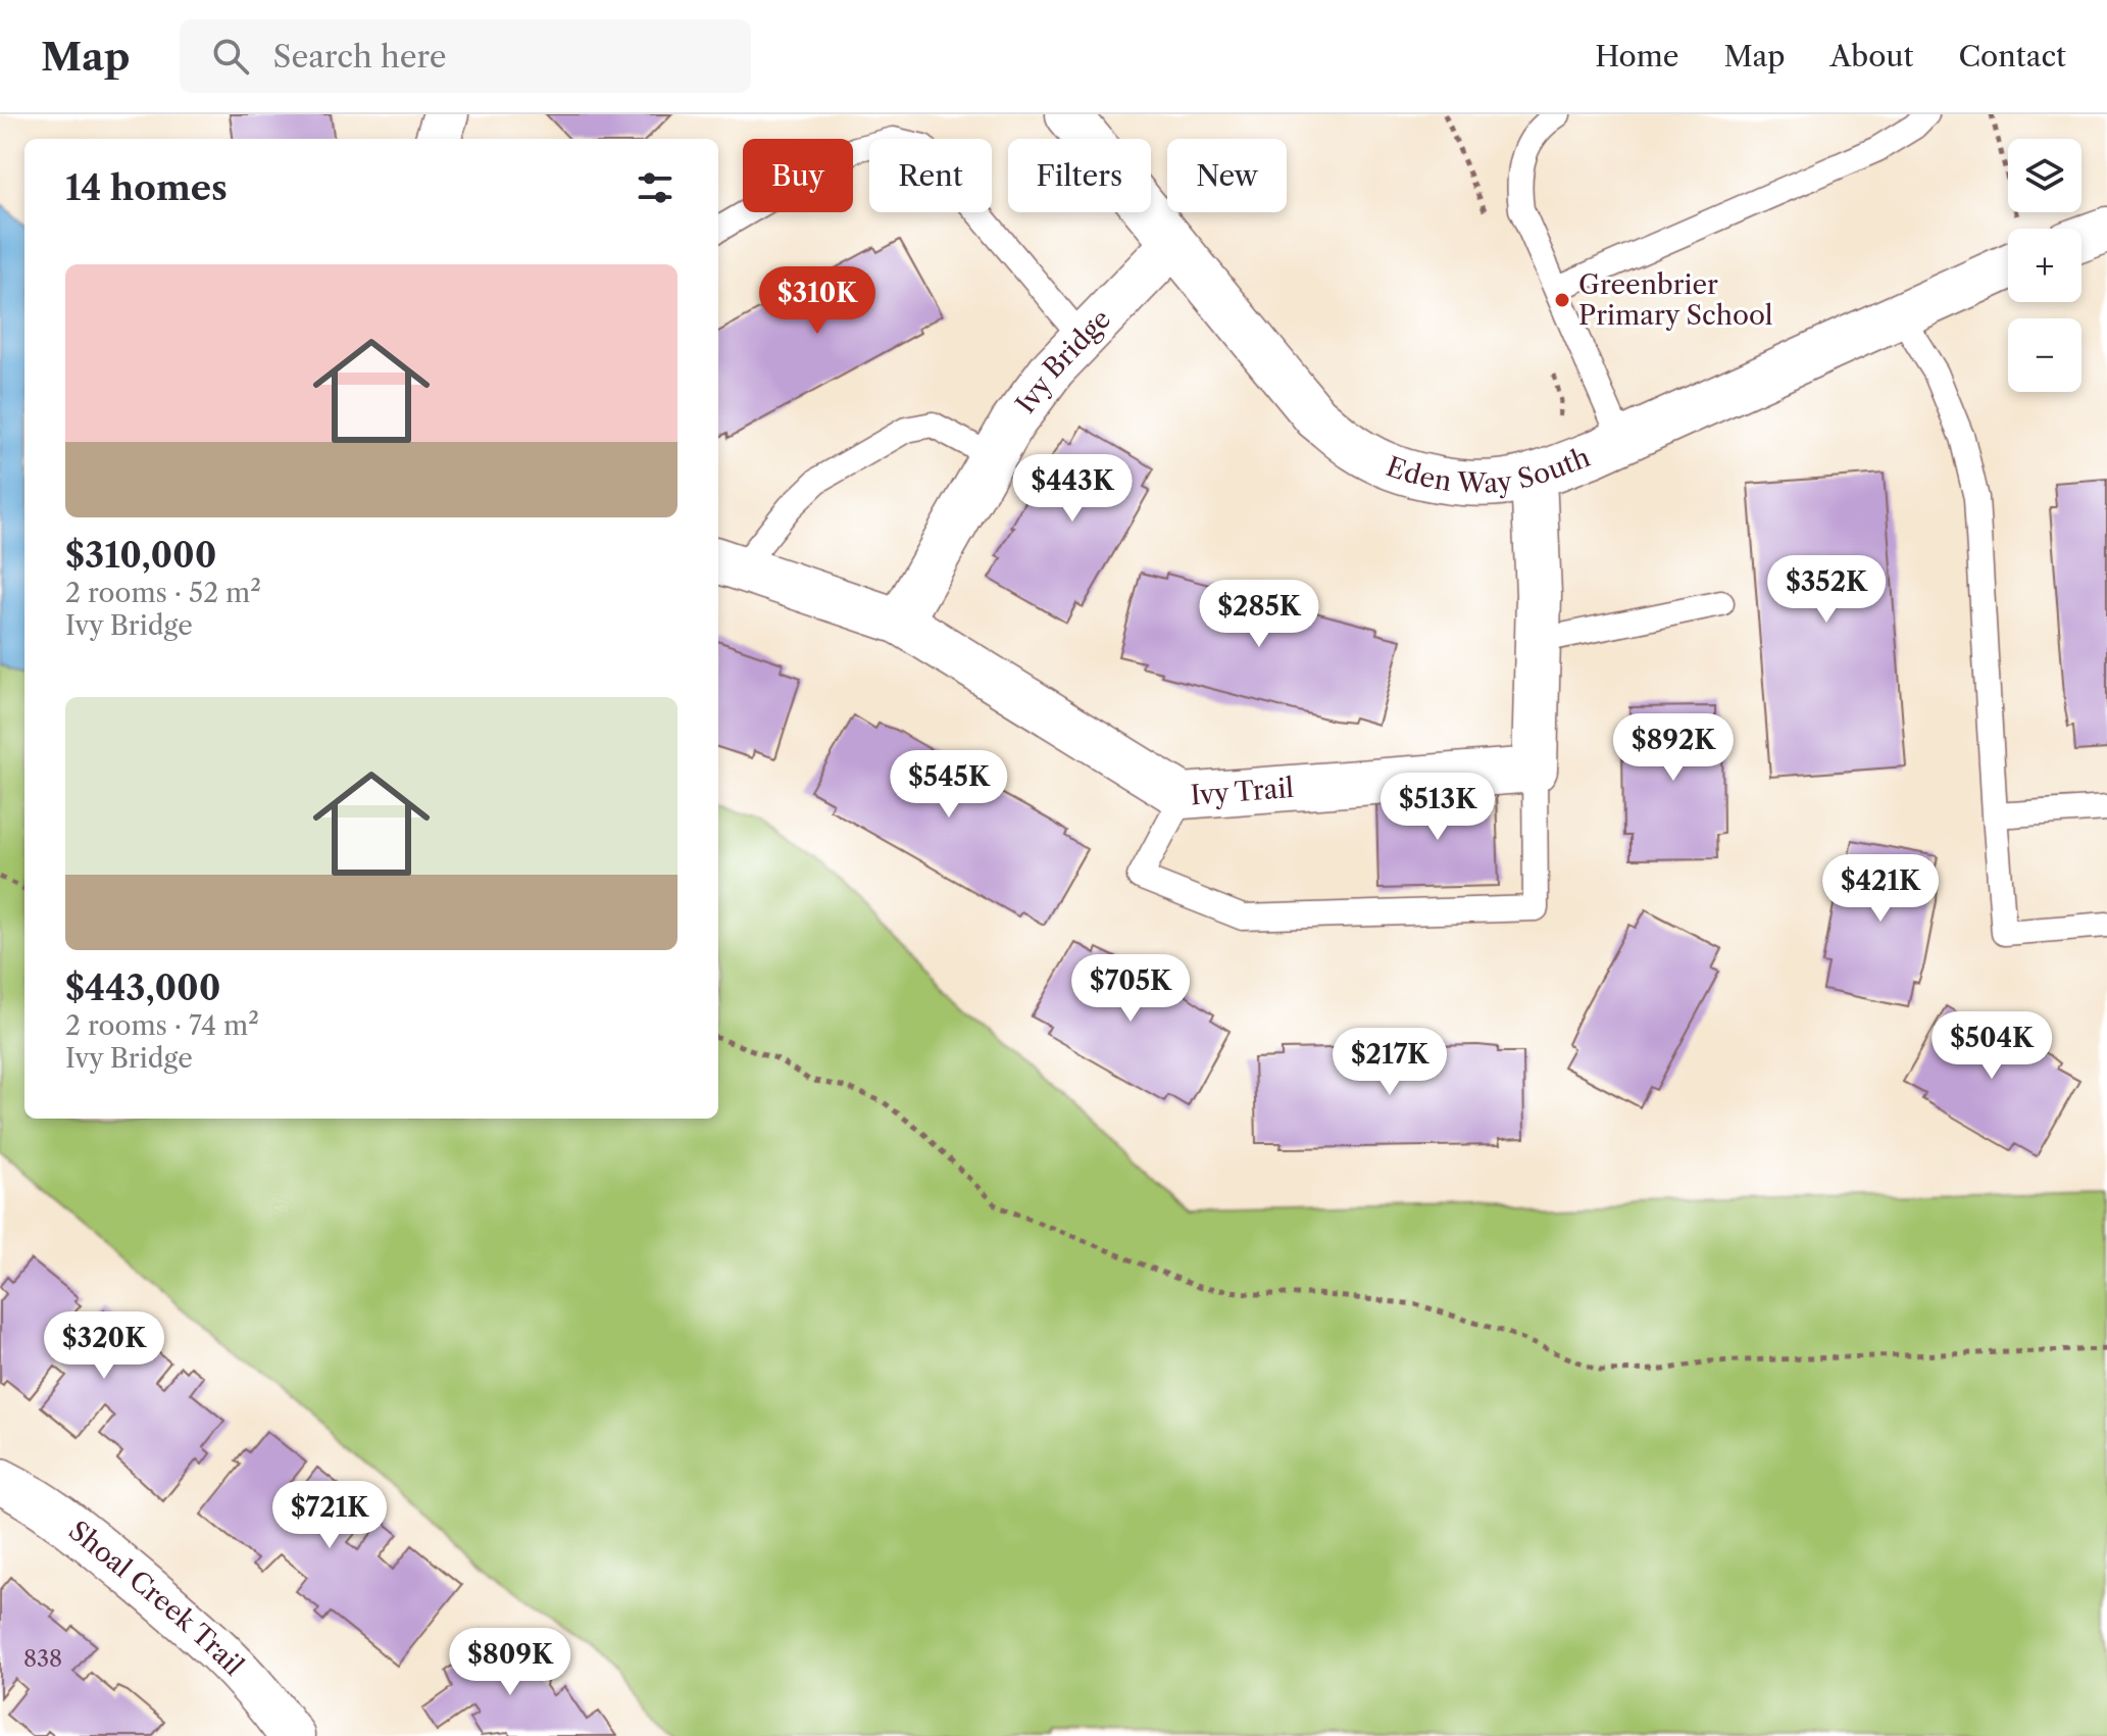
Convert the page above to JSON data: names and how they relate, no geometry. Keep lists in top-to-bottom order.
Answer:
{
  "streets": {
    "street": [
      "Ivy Bridge",
      "Eden Way South",
      "Ivy Trail",
      "Shoal Creek Trail"
    ]
  },
  "crossings": [
    ["Ivy Bridge", "Eden Way South"],
    ["Ivy Bridge", "Ivy Trail"]
  ],
  "places": ["Greenbrier Primary School"],
  "house_numbers": ["838"],
  "page": {
    "header": "Map",
    "search": "Search here",
    "nav": [
      "Home",
      "Map",
      "About",
      "Contact"
    ],
    "map_buttons": ["+", "−"],
    "chip": [
      "Buy",
      "Rent",
      "Filters",
      "New"
    ],
    "heading": "14 homes",
    "list": [
      {
        "name": "$310,000",
        "note": "2 rooms · 52 m² · Ivy Bridge"
      },
      {
        "name": "$443,000",
        "note": "2 rooms · 74 m² · Ivy Bridge"
      }
    ],
    "price": [
      "$310K",
      "$443K",
      "$352K",
      "$285K",
      "$892K",
      "$545K",
      "$513K",
      "$421K",
      "$705K",
      "$504K",
      "$217K",
      "$320K",
      "$721K",
      "$809K"
    ]
  }
}
